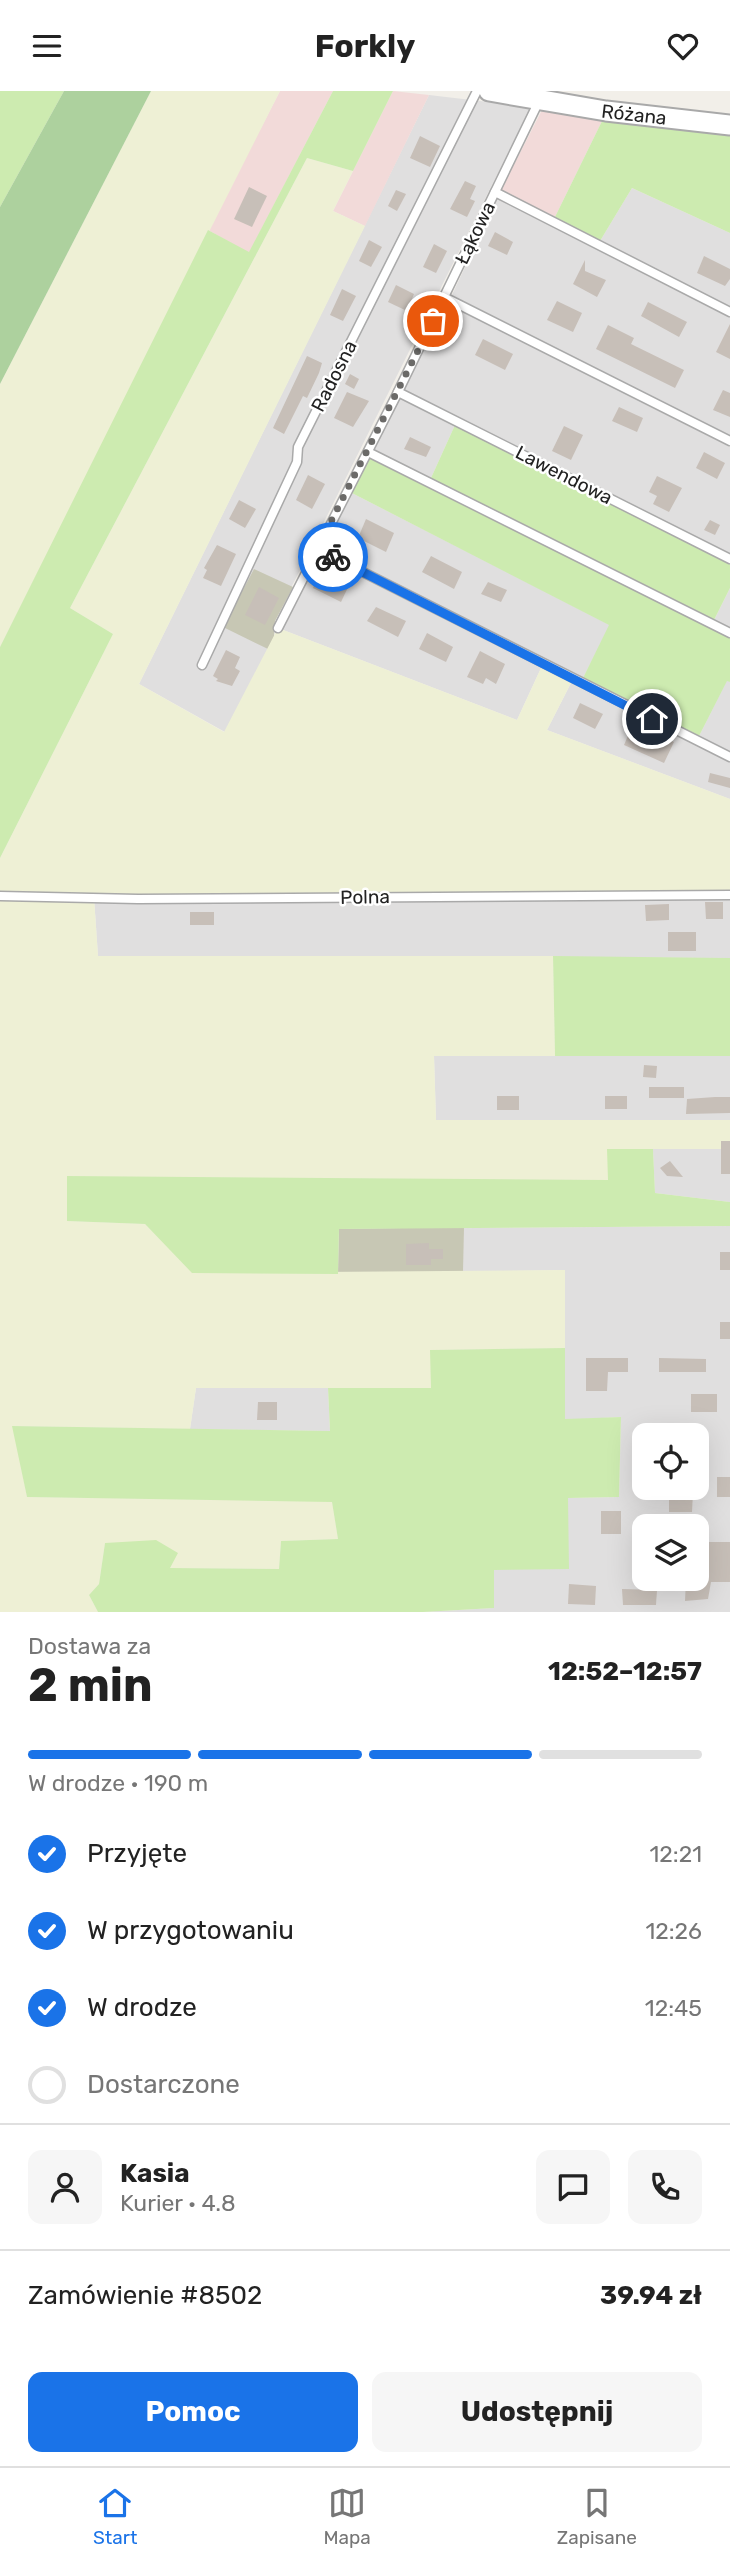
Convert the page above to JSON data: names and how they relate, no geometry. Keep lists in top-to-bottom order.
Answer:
{
  "streets": {
    "street": ["Różana"],
    "lane": [
      "Łąkowa",
      "Radosna",
      "Lawendowa",
      "Polna"
    ]
  },
  "crossings": [
    ["Różana", "Łąkowa"],
    ["Łąkowa", "Lawendowa"]
  ],
  "page": {
    "header": "Forkly",
    "heading": ["2 min", "Dostawa za", "12:52–12:57"],
    "panel": [
      "Kasia",
      "Kurier · 4.8",
      "Zamówienie #8502",
      "39.94 zł"
    ],
    "bar": "W drodze · 190 m",
    "list": [
      ["Przyjęte", "12:21"],
      ["W przygotowaniu", "12:26"],
      ["W drodze", "12:45"],
      "Dostarczone"
    ],
    "buttons": ["Pomoc", "Udostępnij"],
    "tabs": ["Start", "Mapa", "Zapisane"]
  }
}
